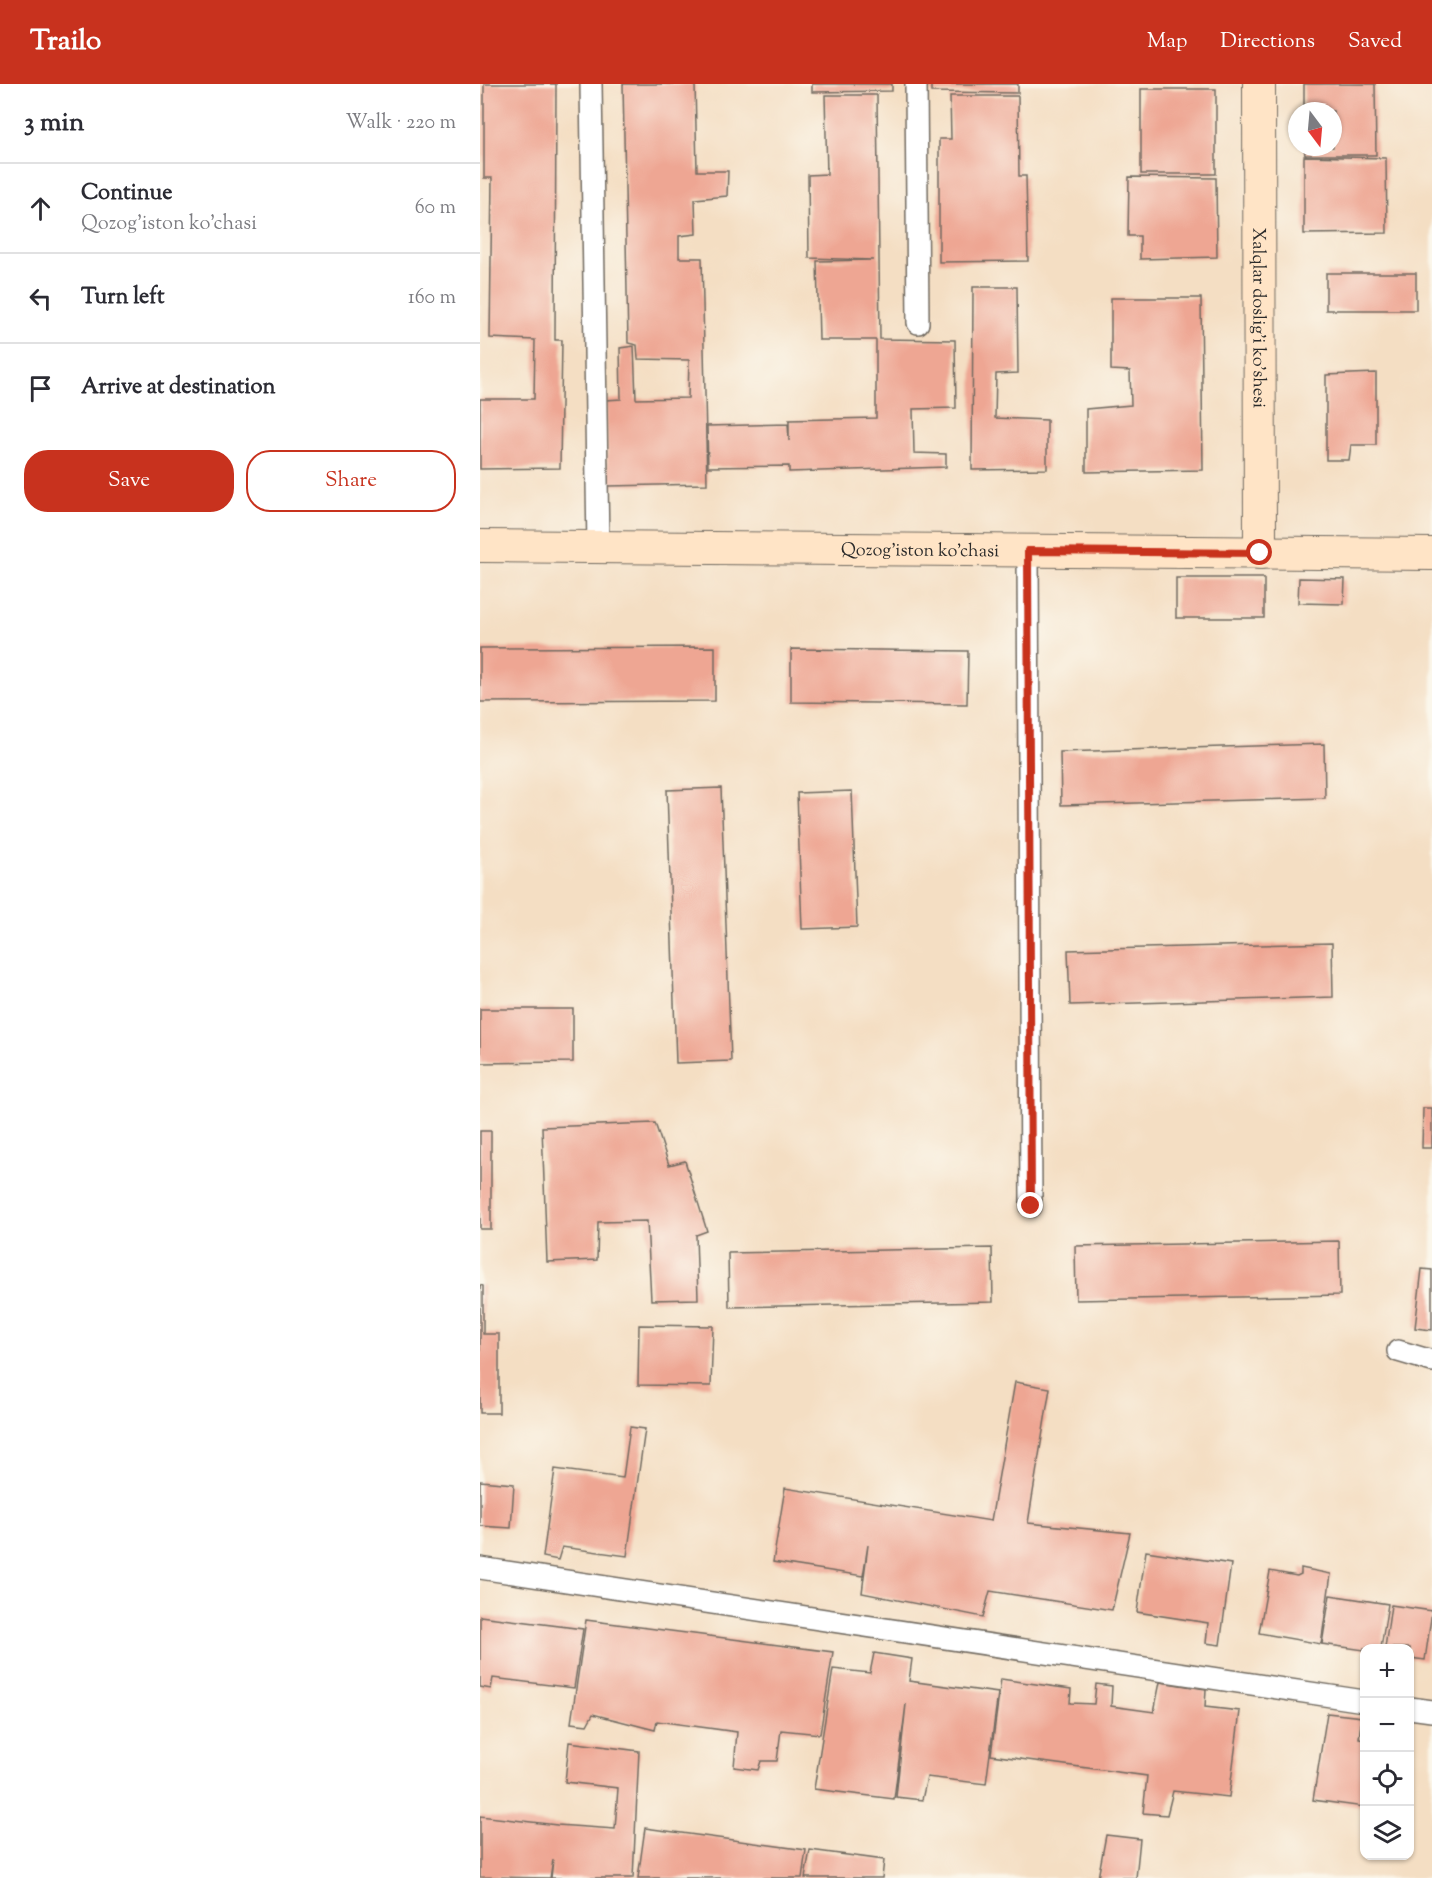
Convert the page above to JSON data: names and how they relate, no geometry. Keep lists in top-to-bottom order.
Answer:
{
  "streets": {
    "street": ["Xalqlar doslig'i ko'shesi", "Qozog'iston ko'chasi"]
  },
  "crossings": [
    ["Xalqlar doslig'i ko'shesi", "Qozog'iston ko'chasi"]
  ],
  "north": "bottom",
  "page": {
    "header": "Trailo",
    "nav": ["Map", "Directions", "Saved"],
    "heading": ["3 min", "Walk · 220 m"],
    "list": [
      ["Continue", "Qozog'iston ko'chasi", "60 m"],
      ["Turn left", "160 m"],
      "Arrive at destination"
    ],
    "buttons": ["Save", "Share"],
    "map_buttons": ["+", "−"]
  }
}
